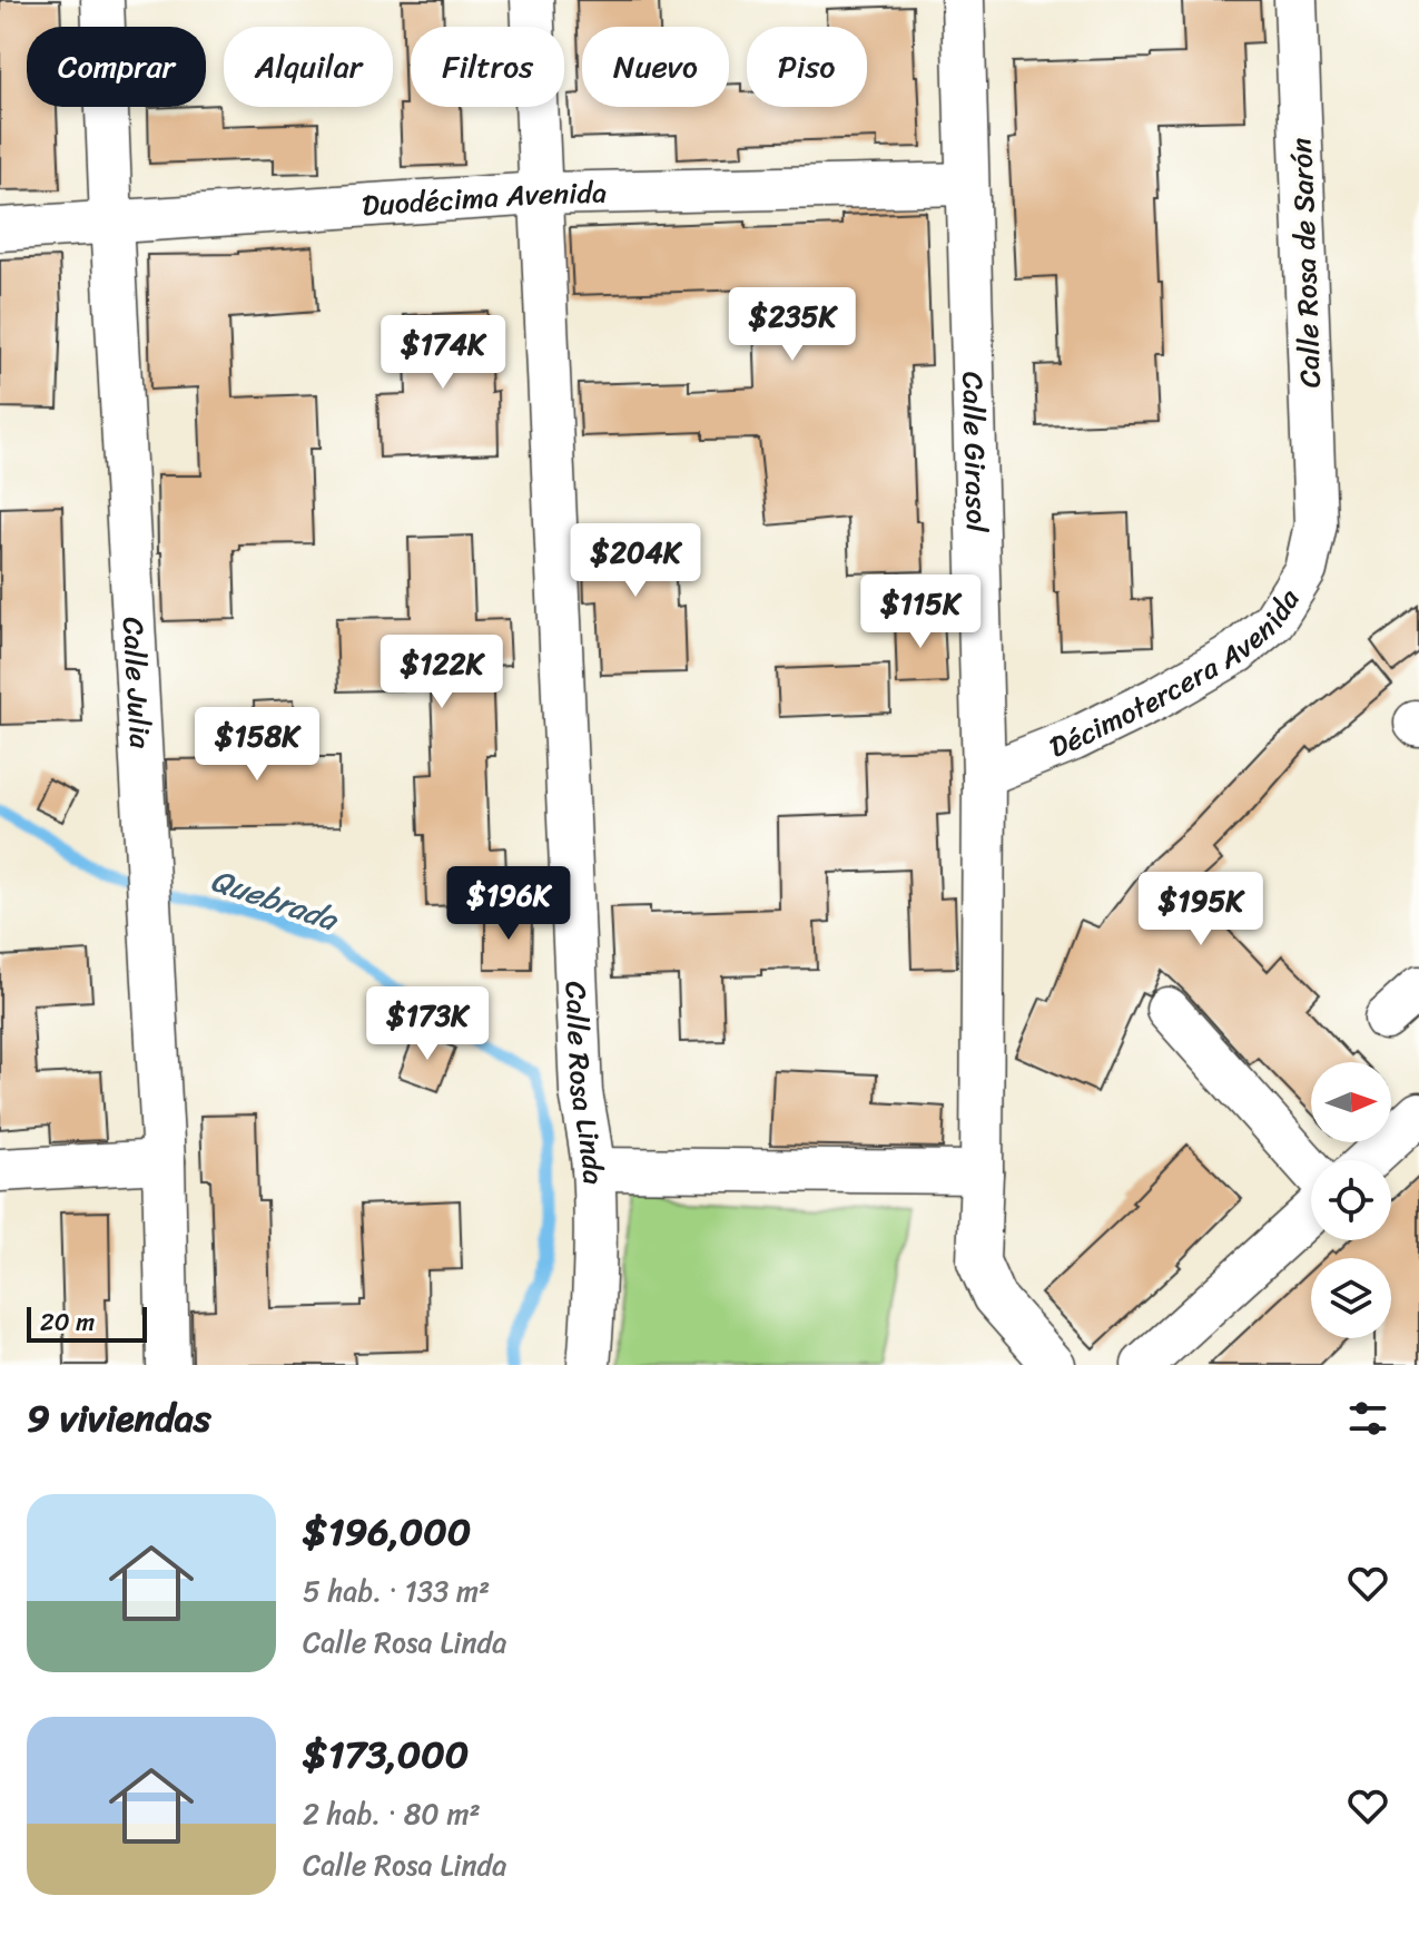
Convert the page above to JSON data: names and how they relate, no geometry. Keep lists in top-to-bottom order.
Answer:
{
  "streets": {
    "street": [
      "Duodécima Avenida",
      "Calle Rosa de Sarón",
      "Calle Girasol",
      "Décimotercera Avenida",
      "Calle Julia",
      "Calle Rosa Linda"
    ]
  },
  "crossings": [
    ["Duodécima Avenida", "Calle Girasol"],
    ["Duodécima Avenida", "Calle Julia"],
    ["Duodécima Avenida", "Calle Rosa Linda"],
    ["Calle Rosa de Sarón", "Décimotercera Avenida"],
    ["Calle Girasol", "Décimotercera Avenida"]
  ],
  "water": ["Quebrada"],
  "scale_bar": "20 m",
  "north": "right",
  "page": {
    "chip": [
      "Comprar",
      "Alquilar",
      "Filtros",
      "Nuevo",
      "Piso"
    ],
    "price": [
      "$235K",
      "$174K",
      "$204K",
      "$115K",
      "$122K",
      "$158K",
      "$196K",
      "$195K",
      "$173K"
    ],
    "scale": "20 m",
    "heading": "9 viviendas",
    "list": [
      {
        "name": "$196,000",
        "note": "5 hab. · 133 m² · Calle Rosa Linda"
      },
      {
        "name": "$173,000",
        "note": "2 hab. · 80 m² · Calle Rosa Linda"
      }
    ]
  }
}
